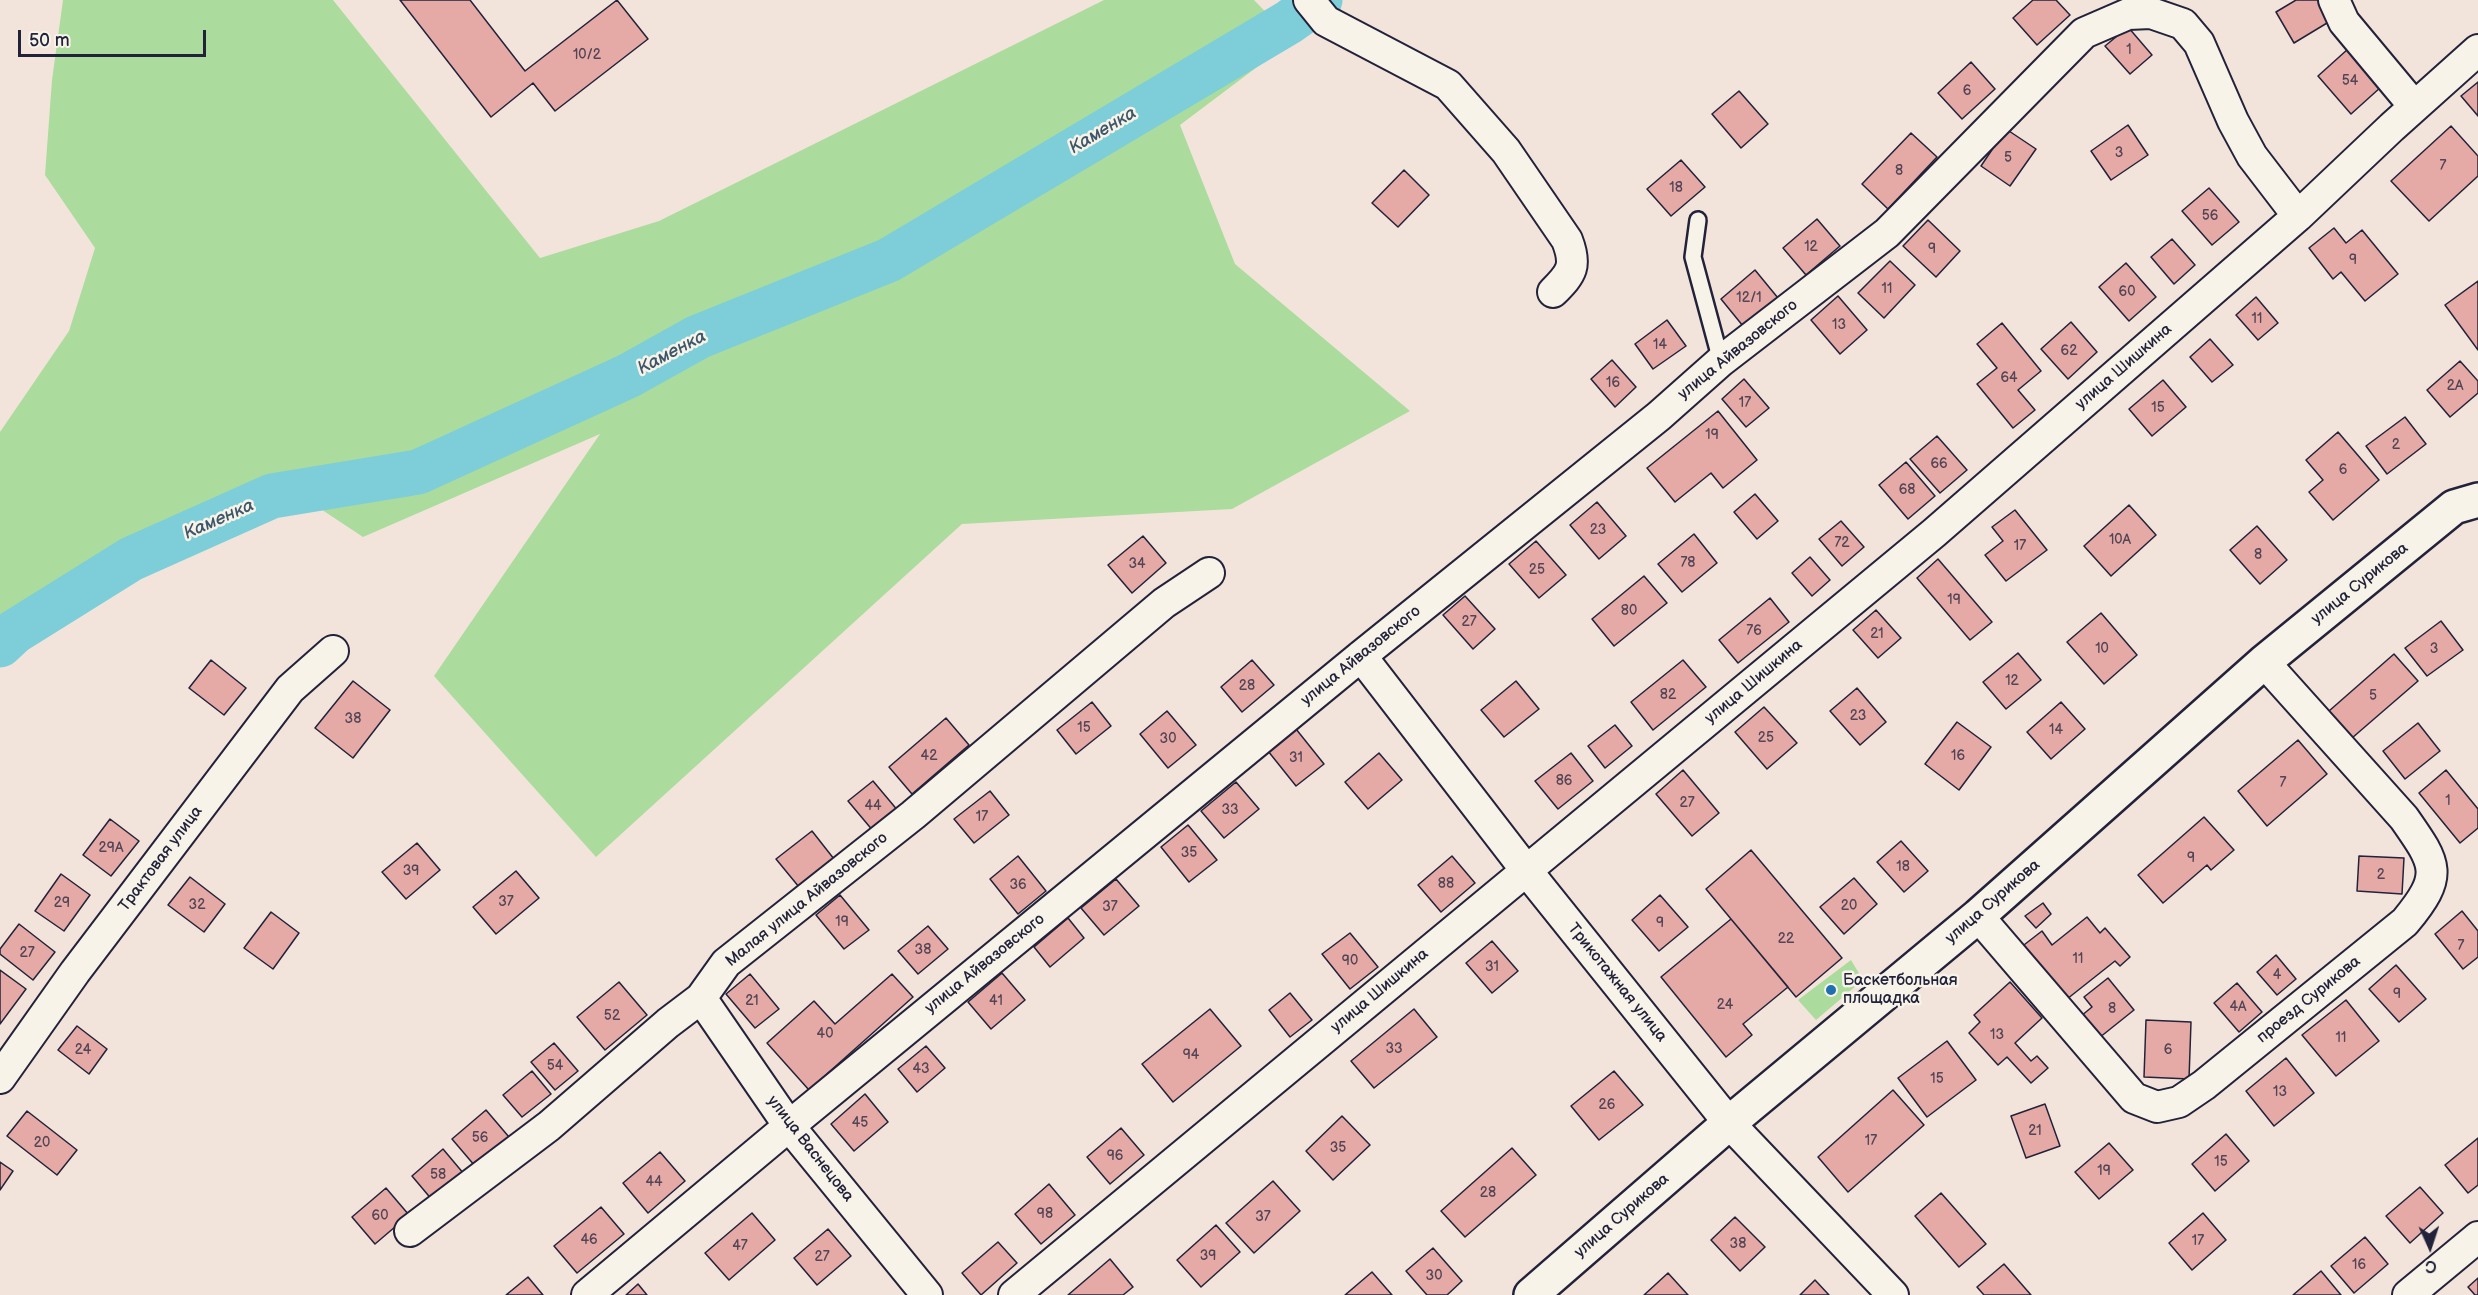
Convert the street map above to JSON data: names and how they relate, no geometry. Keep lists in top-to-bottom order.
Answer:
{
  "streets": {
    "street": [
      "улица Айвазовского",
      "улица Шишкина",
      "улица Сурикова",
      "Трактовая улица",
      "Малая улица Айвазовского",
      "Трикотажная улица",
      "проезд Сурикова",
      "улица Васнецова"
    ]
  },
  "crossings": [
    ["улица Айвазовского", "улица Шишкина"],
    ["улица Айвазовского", "Трикотажная улица"],
    ["улица Айвазовского", "улица Васнецова"],
    ["улица Шишкина", "Трикотажная улица"],
    ["улица Сурикова", "Трикотажная улица"],
    ["улица Сурикова", "проезд Сурикова"],
    ["Малая улица Айвазовского", "улица Васнецова"]
  ],
  "water": ["Каменка"],
  "places": ["Баскетбольная площадка"],
  "house_numbers": [
    "1",
    "10/2",
    "54",
    "6",
    "3",
    "5",
    "7",
    "8",
    "18",
    "56",
    "12",
    "9",
    "9",
    "11",
    "60",
    "12/1",
    "11",
    "13",
    "14",
    "62",
    "64",
    "16",
    "2А",
    "17",
    "15",
    "19",
    "2",
    "66",
    "6",
    "68",
    "23",
    "10А",
    "72",
    "17",
    "8",
    "78",
    "34",
    "25",
    "19",
    "80",
    "27",
    "76",
    "21",
    "10",
    "3",
    "12",
    "28",
    "82",
    "5",
    "23",
    "38",
    "15",
    "14",
    "25",
    "30",
    "42",
    "16",
    "31",
    "86",
    "7",
    "1",
    "27",
    "44",
    "33",
    "17",
    "29А",
    "35",
    "9",
    "18",
    "39",
    "2",
    "88",
    "36",
    "37",
    "29",
    "32",
    "20",
    "37",
    "19",
    "9",
    "22",
    "7",
    "38",
    "27",
    "11",
    "90",
    "31",
    "4",
    "9",
    "21",
    "41",
    "24",
    "4А",
    "8",
    "52",
    "40",
    "13",
    "11",
    "33",
    "24",
    "6",
    "94",
    "54",
    "43",
    "15",
    "13",
    "26",
    "45",
    "21",
    "56",
    "17",
    "20",
    "35",
    "96",
    "15",
    "19",
    "58",
    "44",
    "28",
    "98",
    "60",
    "37",
    "46",
    "17",
    "38",
    "47",
    "39",
    "27",
    "16",
    "30"
  ],
  "scale_bar": "50 m",
  "north": "bottom"
}
